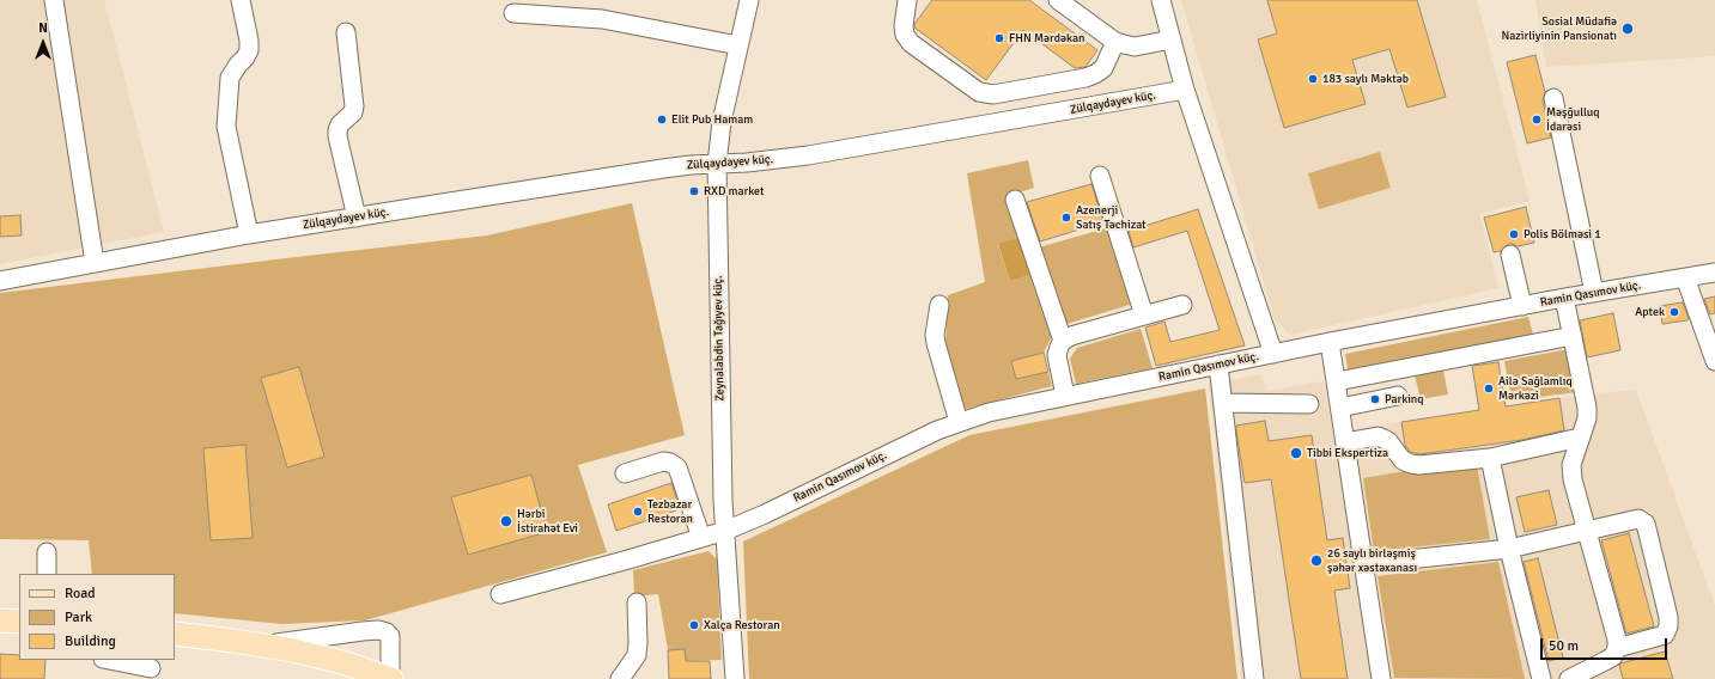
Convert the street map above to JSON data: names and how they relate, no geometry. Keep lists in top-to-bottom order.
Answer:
{
  "streets": {
    "street": ["Zülqaydayev küç.", "Ramin Qasımov küç.", "Zeynalabdin Tağıyev küç."]
  },
  "crossings": [
    ["Zülqaydayev küç.", "Zeynalabdin Tağıyev küç."],
    ["Ramin Qasımov küç.", "Zeynalabdin Tağıyev küç."]
  ],
  "places": [
    "Sosial Müdafiə Nazirliyinin Pansionatı",
    "FHN Mərdəkan",
    "183 saylı Məktəb",
    "Elit Pub Hamam",
    "Məşğulluq İdarəsi",
    "RXD market",
    "Azenerji Satış Təchizat",
    "Polis Bölməsi 1",
    "Aptek",
    "Ailə Sağlamlıq Mərkəzi",
    "Parkinq",
    "Tibbi Ekspertiza",
    "Tezbazar Restoran",
    "Hərbi İstirahət Evi",
    "26 saylı birləşmiş şəhər xəstəxanası",
    "Xalça Restoran"
  ],
  "legend": ["Road", "Park", "Building"],
  "scale_bar": "50 m",
  "north": "top"
}
